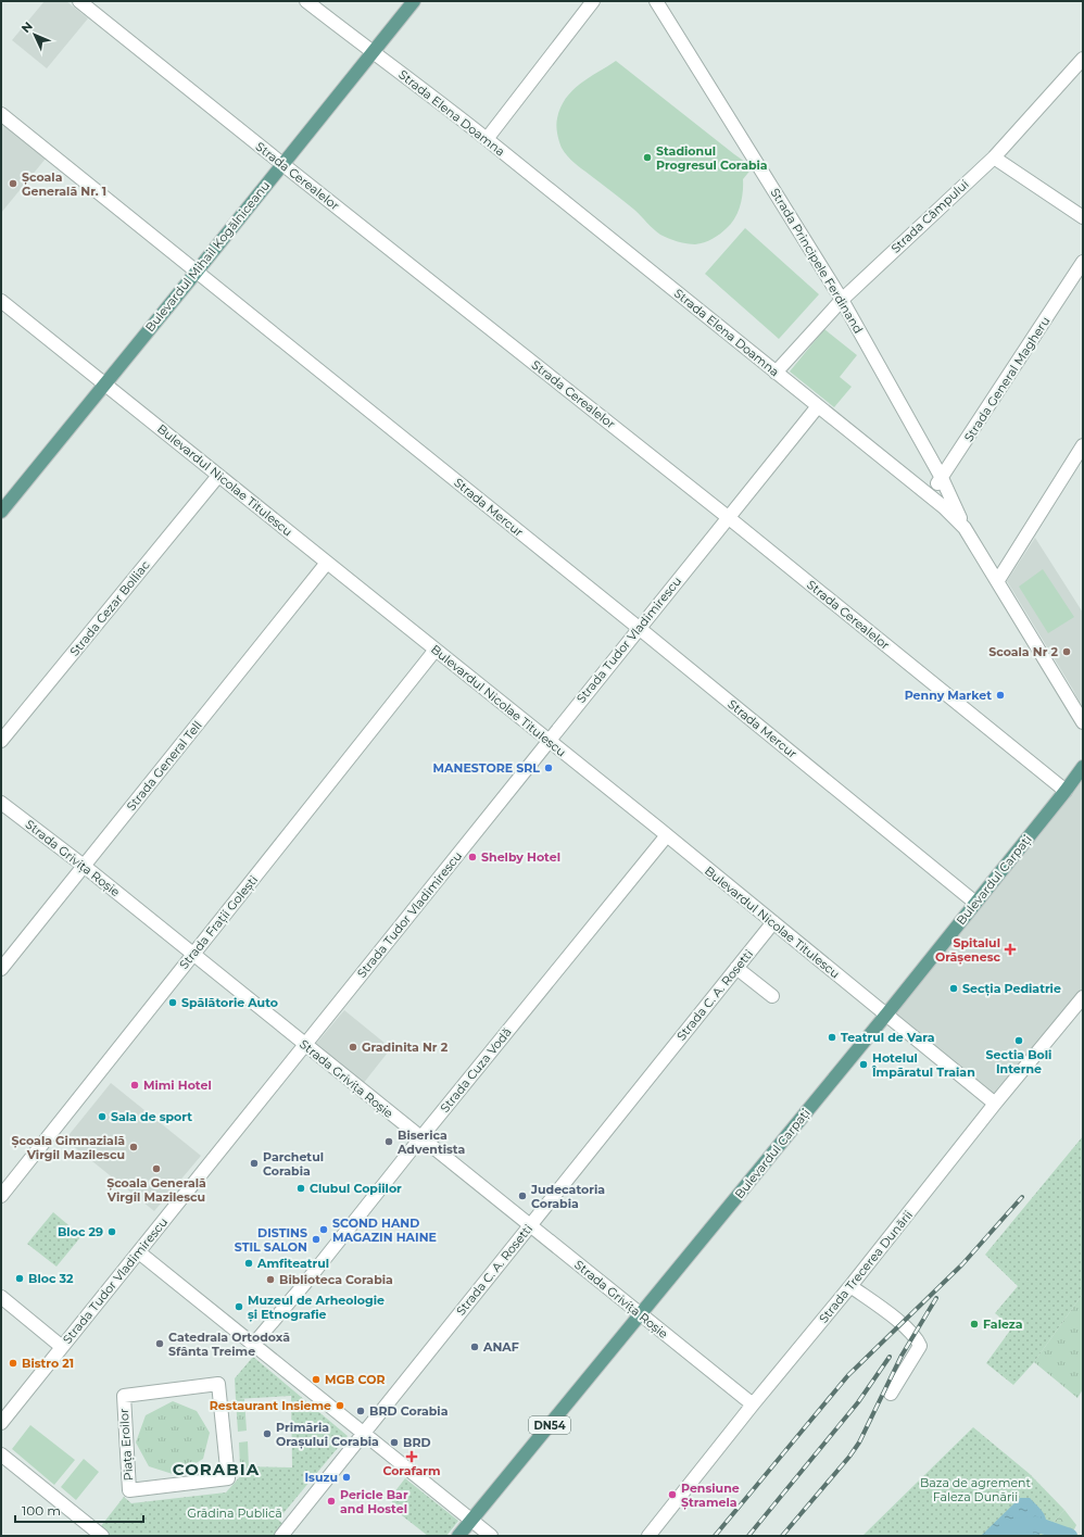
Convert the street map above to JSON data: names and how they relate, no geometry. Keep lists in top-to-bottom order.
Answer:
{
  "streets": {
    "main road": ["Bulevardul Mihail Kogălniceanu", "Bulevardul Carpați", "DN54"],
    "street": [
      "Strada Elena Doamna",
      "Strada Cerealelor",
      "Strada Câmpului",
      "Strada Principele Ferdinand",
      "Strada General Magheru",
      "Bulevardul Nicolae Titulescu",
      "Strada Mercur",
      "Strada Cezar Bolliac",
      "Strada Tudor Vladimirescu",
      "Strada General Tell",
      "Strada Grivița Roșie",
      "Strada Frații Golești",
      "Strada C. A. Rosetti",
      "Strada Cuza Vodă",
      "Strada Trecerea Dunării",
      "Piața Eroilor"
    ]
  },
  "crossings": [
    ["Strada Elena Doamna", "Strada Câmpului"],
    ["Strada Elena Doamna", "Bulevardul Mihail Kogălniceanu"],
    ["Strada Elena Doamna", "Strada Principele Ferdinand"],
    ["Strada Elena Doamna", "Strada General Magheru"],
    ["Strada Elena Doamna", "Strada Tudor Vladimirescu"],
    ["Strada Cerealelor", "Bulevardul Mihail Kogălniceanu"],
    ["Strada Cerealelor", "Strada Tudor Vladimirescu"],
    ["Strada Cerealelor", "Bulevardul Carpați"],
    ["Strada Câmpului", "Strada Principele Ferdinand"],
    ["Bulevardul Mihail Kogălniceanu", "Bulevardul Nicolae Titulescu"],
    ["Bulevardul Mihail Kogălniceanu", "Strada Mercur"],
    ["Strada Principele Ferdinand", "Strada General Magheru"],
    ["Bulevardul Nicolae Titulescu", "Strada Cezar Bolliac"],
    ["Bulevardul Nicolae Titulescu", "Strada Tudor Vladimirescu"],
    ["Bulevardul Nicolae Titulescu", "Strada General Tell"],
    ["Bulevardul Nicolae Titulescu", "Bulevardul Carpați"],
    ["Bulevardul Nicolae Titulescu", "Strada Frații Golești"],
    ["Bulevardul Nicolae Titulescu", "Strada C. A. Rosetti"],
    ["Bulevardul Nicolae Titulescu", "Strada Cuza Vodă"],
    ["Bulevardul Nicolae Titulescu", "Strada Trecerea Dunării"],
    ["Strada Mercur", "Strada Tudor Vladimirescu"],
    ["Strada Mercur", "Bulevardul Carpați"],
    ["Strada Tudor Vladimirescu", "Strada Grivița Roșie"],
    ["Strada General Tell", "Strada Grivița Roșie"],
    ["Strada Grivița Roșie", "Bulevardul Carpați"],
    ["Strada Grivița Roșie", "Strada Frații Golești"],
    ["Strada Grivița Roșie", "Strada C. A. Rosetti"],
    ["Strada Grivița Roșie", "Strada Cuza Vodă"],
    ["Strada Grivița Roșie", "Strada Trecerea Dunării"]
  ],
  "districts": ["CORABIA"],
  "parks": ["Baza de agrement Faleza Dunării", "Grădina Publică"],
  "places": {
    "other": [
      "Stadionul Progresul Corabia",
      "Școala Generală Nr. 1",
      "Scoala Nr 2",
      "Penny Market",
      "MANESTORE SRL",
      "Shelby Hotel",
      "Secția Pediatrie",
      "Spălătorie Auto",
      "Teatrul de Vara",
      "Sectia Boli Interne",
      "Gradinita Nr 2",
      "Hotelul Împăratul Traian",
      "Mimi Hotel",
      "Sala de sport",
      "Biserica Adventista",
      "Școala Gimnazială Virgil Mazilescu",
      "Parchetul Corabia",
      "Școala Generală Virgil Mazilescu",
      "Clubul Copiilor",
      "Judecatoria Corabia",
      "SCOND HAND MAGAZIN HAINE",
      "Bloc 29",
      "DISTINS STIL SALON",
      "Amfiteatrul",
      "Bloc 32",
      "Biblioteca Corabia",
      "Muzeul de Arheologie și Etnografie",
      "Faleza",
      "Catedrala Ortodoxă Sfânta Treime",
      "ANAF",
      "Bistro 21",
      "MGB COR",
      "Restaurant Insieme",
      "BRD Corabia",
      "Primăria Orașului Corabia",
      "BRD",
      "Isuzu",
      "Pensiune Ștramela",
      "Pericle Bar and Hostel"
    ],
    "health": ["Spitalul Orășenesc", "Corafarm"]
  },
  "scale_bar": "100 m",
  "north": "top left"
}
